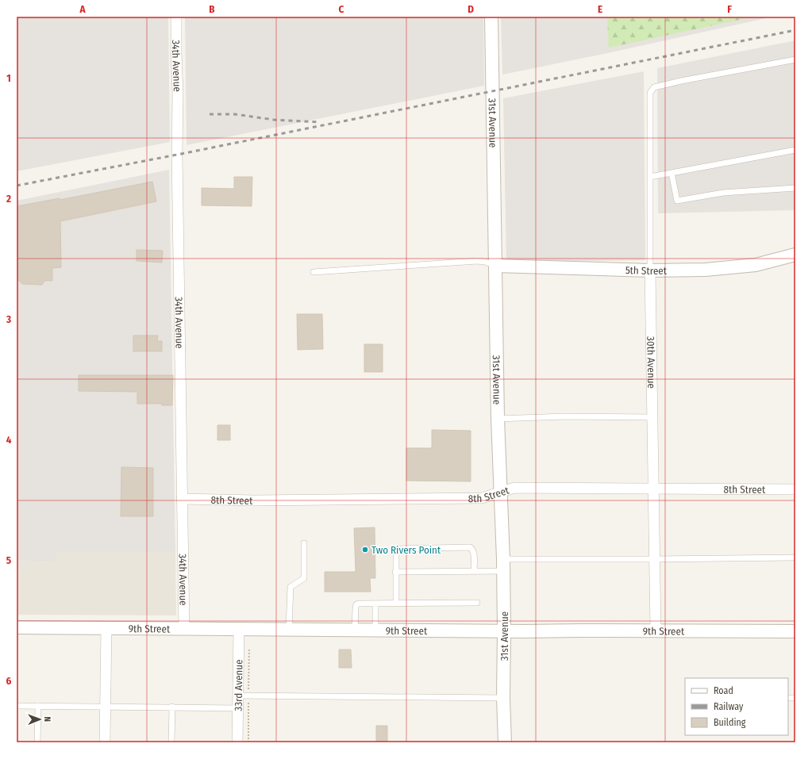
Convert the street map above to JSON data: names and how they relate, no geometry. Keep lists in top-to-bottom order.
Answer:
{
  "streets": {
    "street": [
      "34th Avenue",
      "31st Avenue",
      "5th Street",
      "30th Avenue",
      "8th Street",
      "9th Street",
      "33rd Avenue"
    ]
  },
  "crossings": [
    ["34th Avenue", "8th Street"],
    ["34th Avenue", "9th Street"],
    ["31st Avenue", "5th Street"],
    ["31st Avenue", "8th Street"],
    ["31st Avenue", "9th Street"],
    ["5th Street", "30th Avenue"],
    ["30th Avenue", "8th Street"],
    ["30th Avenue", "9th Street"],
    ["9th Street", "33rd Avenue"]
  ],
  "places": ["Two Rivers Point"],
  "legend": ["Road", "Railway", "Building"],
  "north": "right",
  "grid": {
    "columns": [
      "A",
      "B",
      "C",
      "D",
      "E",
      "F"
    ],
    "rows": [
      "1",
      "2",
      "3",
      "4",
      "5",
      "6"
    ]
  }
}
